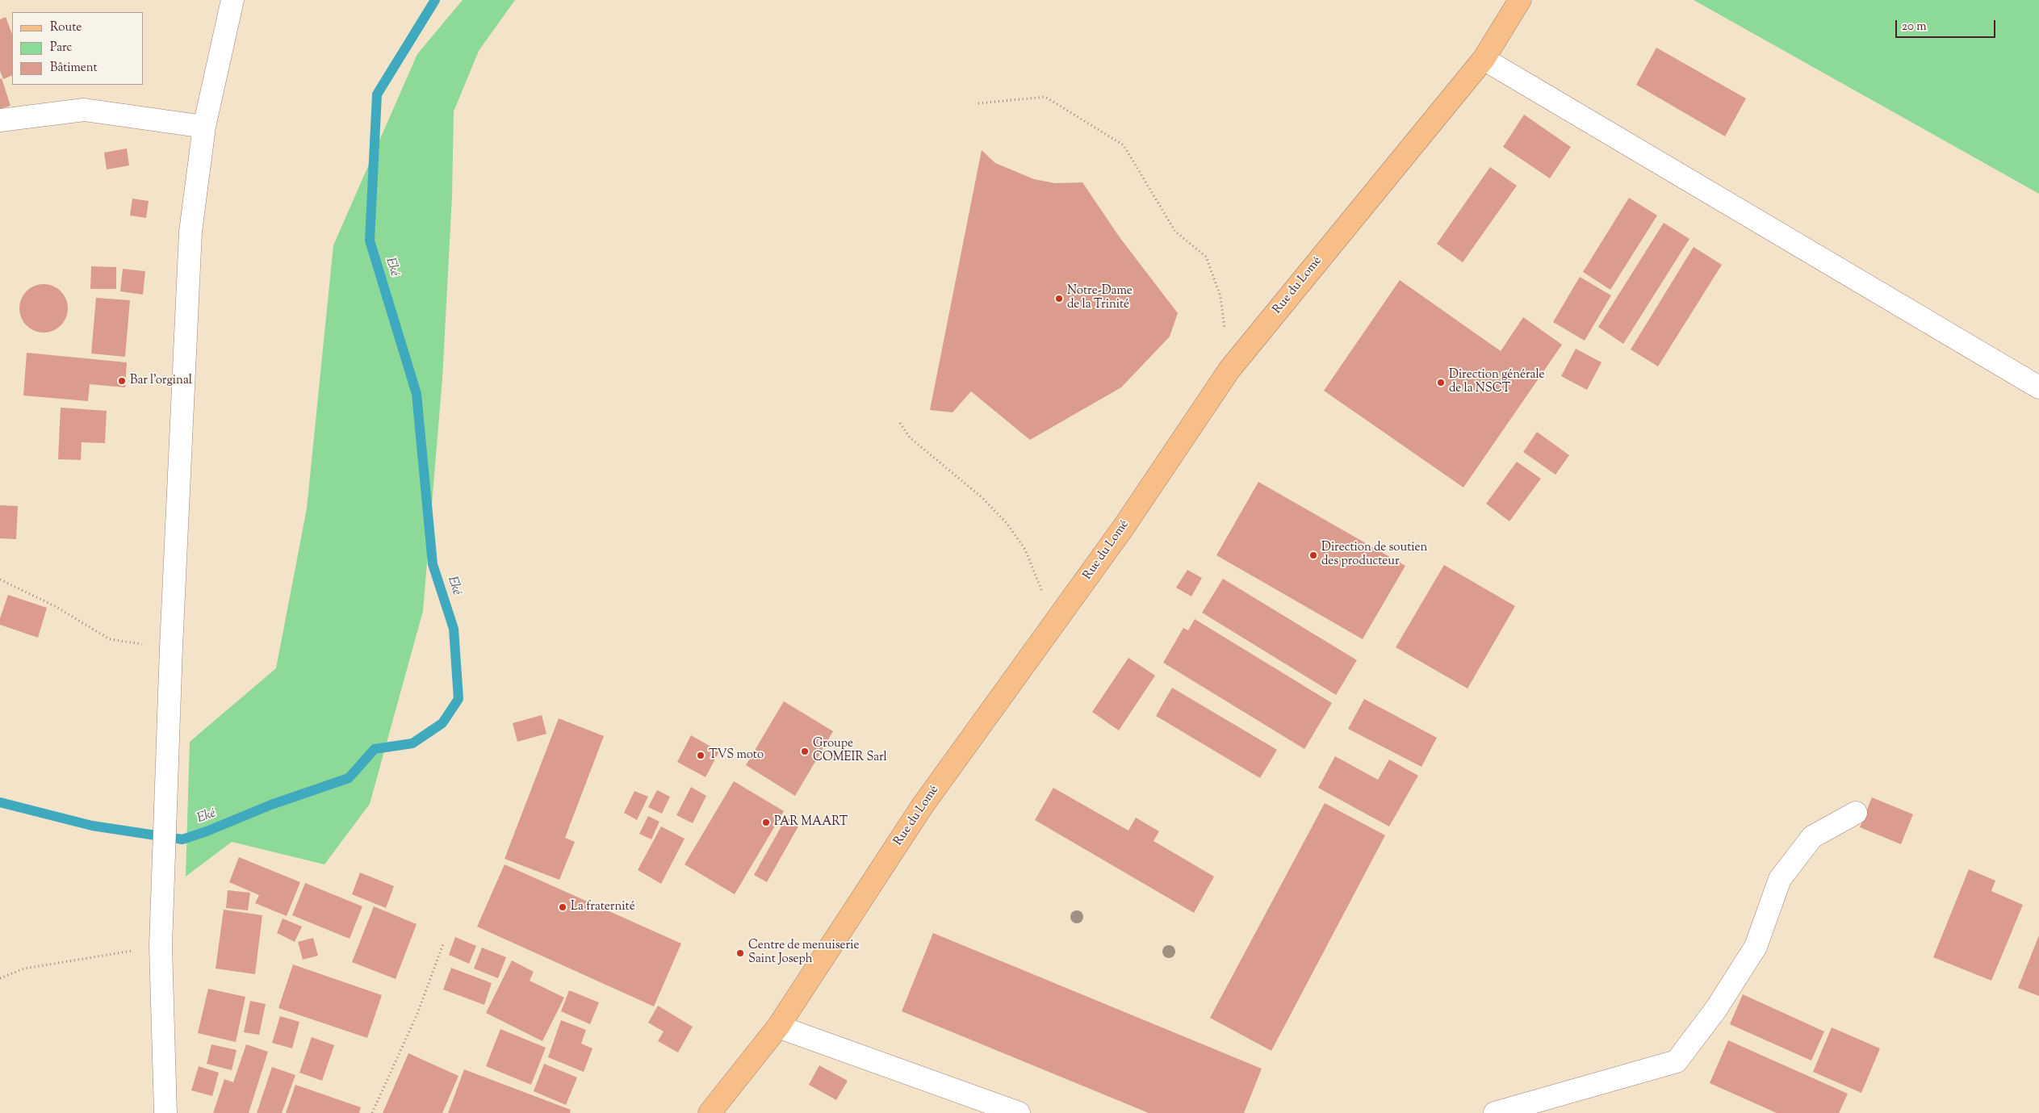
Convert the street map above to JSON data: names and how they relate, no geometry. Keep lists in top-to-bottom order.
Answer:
{
  "streets": {
    "main road": ["Rue du Lomé"]
  },
  "water": ["Eké"],
  "places": [
    "Notre-Dame de la Trinité",
    "Bar l'orginal",
    "Direction générale de la NSCT",
    "Direction de soutien des producteur",
    "Groupe COMEIR Sarl",
    "TVS moto",
    "PAR MAART",
    "La fraternité",
    "Centre de menuiserie Saint Joseph"
  ],
  "legend": ["Route", "Parc", "Bâtiment"],
  "scale_bar": "20 m"
}
